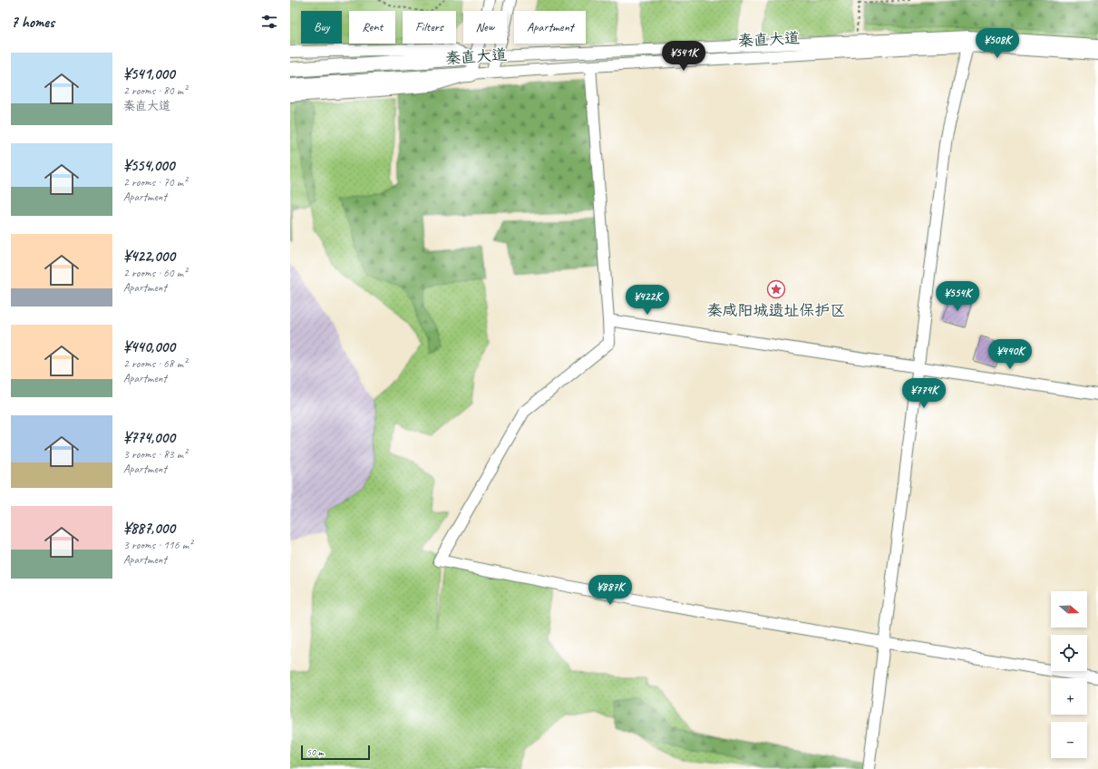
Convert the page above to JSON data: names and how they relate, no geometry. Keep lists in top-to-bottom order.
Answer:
{
  "streets": {
    "main road": ["秦直大道"]
  },
  "places": {
    "place": ["秦咸阳城遗址保护区"]
  },
  "scale_bar": "50 m",
  "north": "right",
  "page": {
    "heading": "7 homes",
    "chip": [
      "Buy",
      "Rent",
      "Filters",
      "New",
      "Apartment"
    ],
    "price": [
      "¥508K",
      "¥541K",
      "¥554K",
      "¥422K",
      "¥440K",
      "¥774K",
      "¥887K"
    ],
    "list": [
      {
        "name": "¥541,000",
        "note": "2 rooms · 80 m² · 秦直大道"
      },
      {
        "name": "¥554,000",
        "note": "2 rooms · 70 m² · Apartment"
      },
      {
        "name": "¥422,000",
        "note": "2 rooms · 60 m² · Apartment"
      },
      {
        "name": "¥440,000",
        "note": "2 rooms · 68 m² · Apartment"
      },
      {
        "name": "¥774,000",
        "note": "3 rooms · 83 m² · Apartment"
      },
      {
        "name": "¥887,000",
        "note": "3 rooms · 116 m² · Apartment"
      }
    ],
    "map_buttons": ["+", "−"],
    "scale": "50 m"
  }
}
